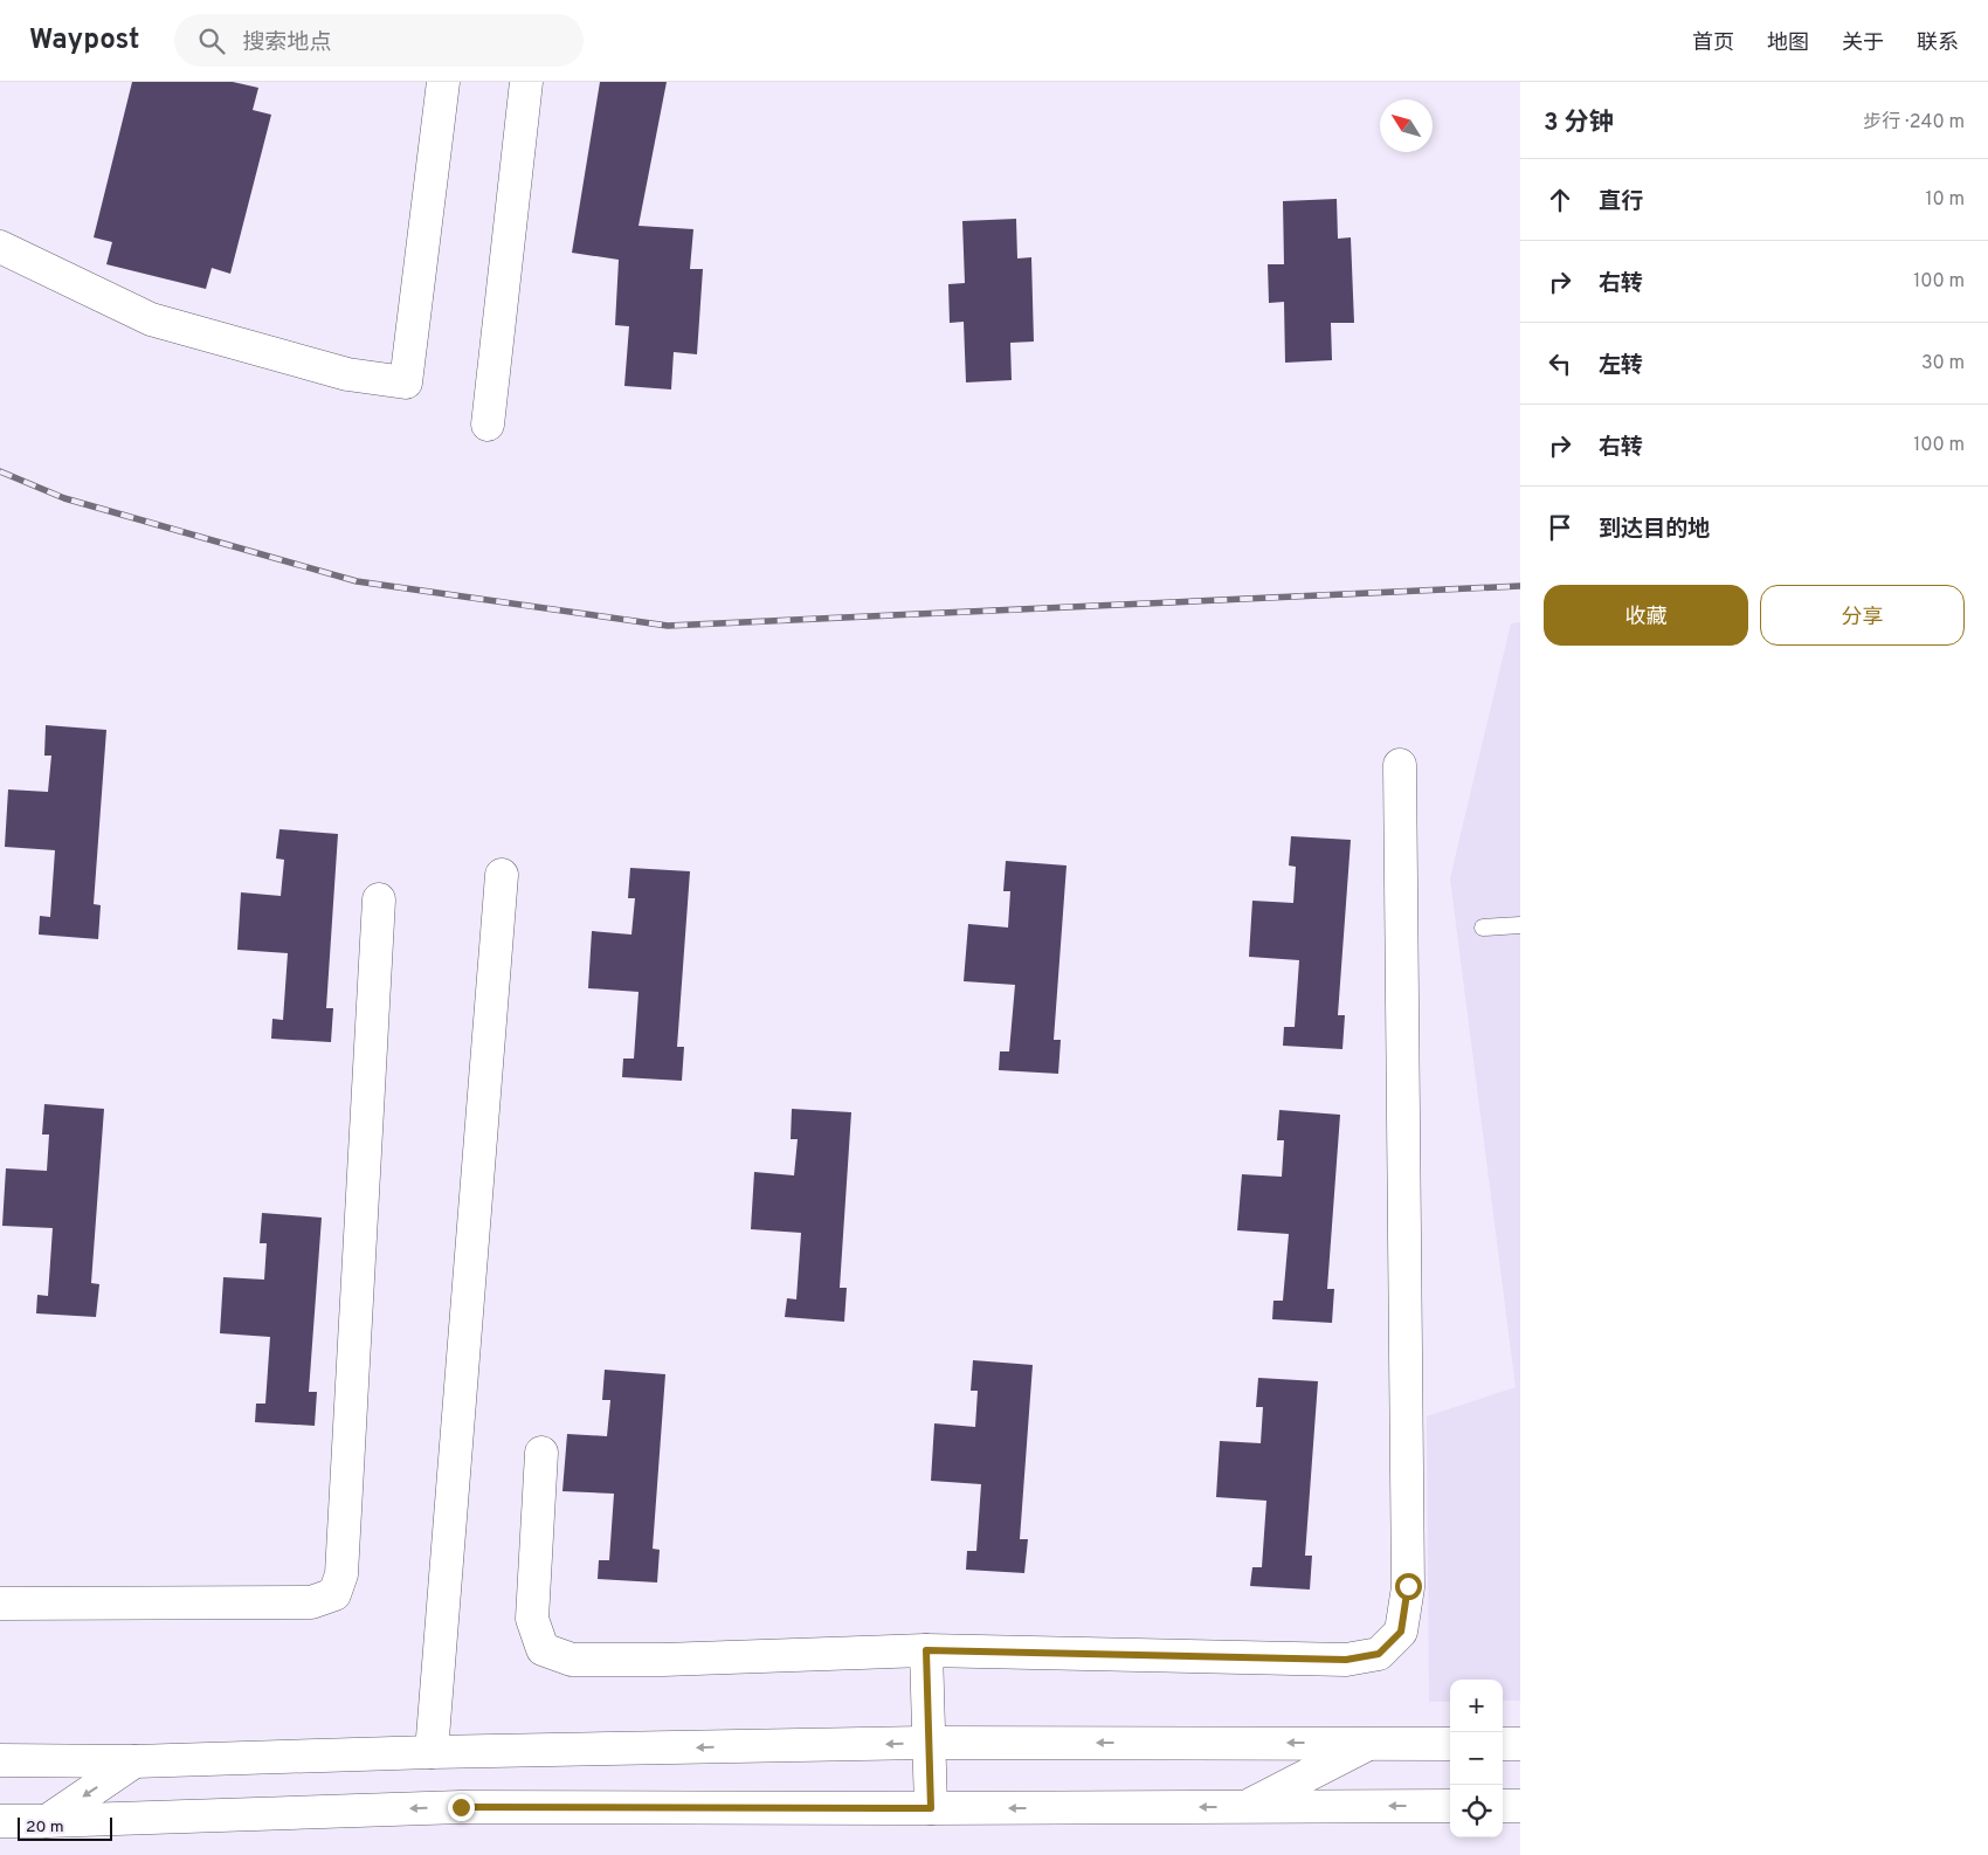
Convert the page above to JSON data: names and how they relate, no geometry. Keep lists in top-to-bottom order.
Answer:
{
  "scale_bar": "20 m",
  "north": "top left",
  "page": {
    "header": "Waypost",
    "search": "搜索地点",
    "nav": [
      "首页",
      "地图",
      "关于",
      "联系"
    ],
    "heading": ["3 分钟", "步行 · 240 m"],
    "list": [
      ["直行", "10 m"],
      ["右转", "100 m"],
      ["左转", "30 m"],
      ["右转", "100 m"],
      "到达目的地"
    ],
    "buttons": ["收藏", "分享"],
    "map_buttons": ["+", "−"],
    "scale": "20 m"
  }
}
